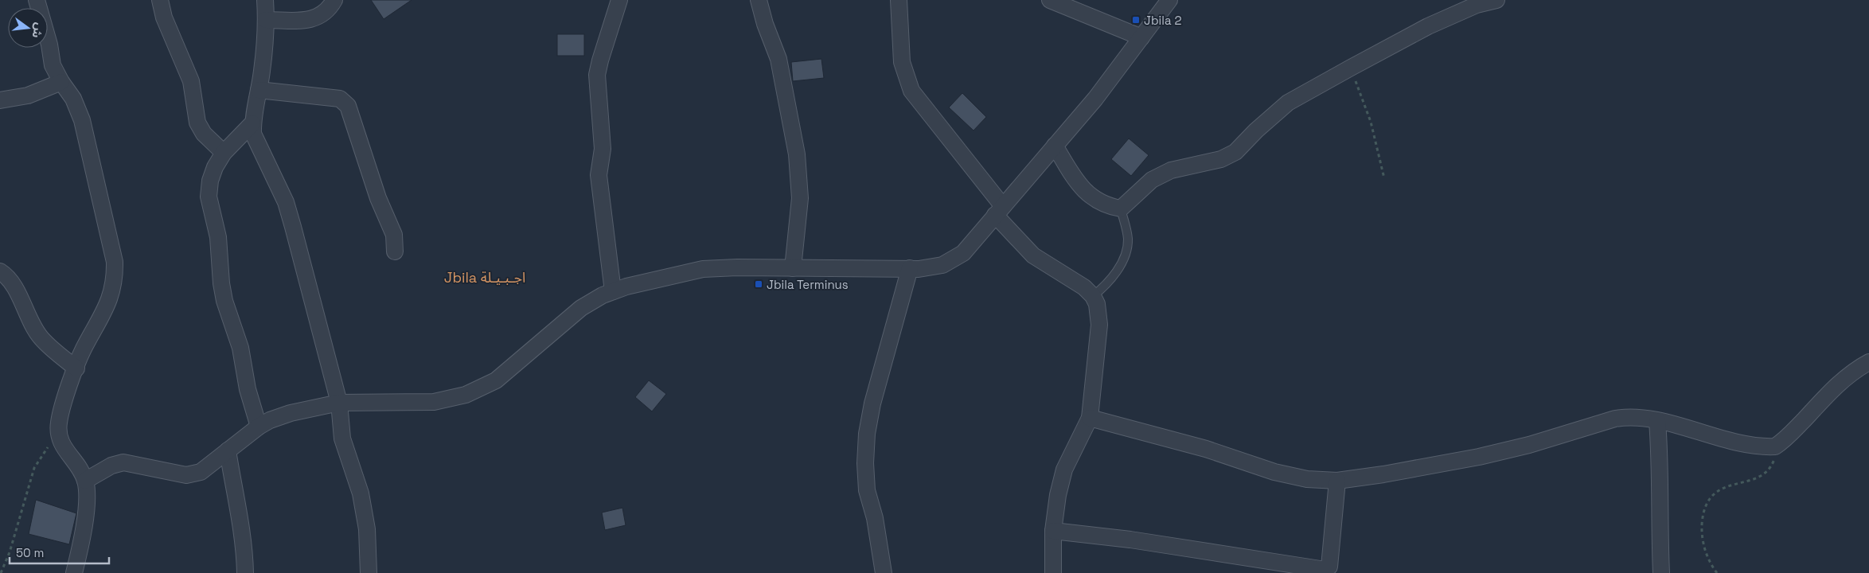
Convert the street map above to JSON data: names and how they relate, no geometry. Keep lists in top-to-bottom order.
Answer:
{
  "districts": ["Jbila اجـبـيـلة"],
  "places": {
    "transit": ["Jbila 2", "Jbila Terminus"]
  },
  "scale_bar": "50 m",
  "north": "right"
}
